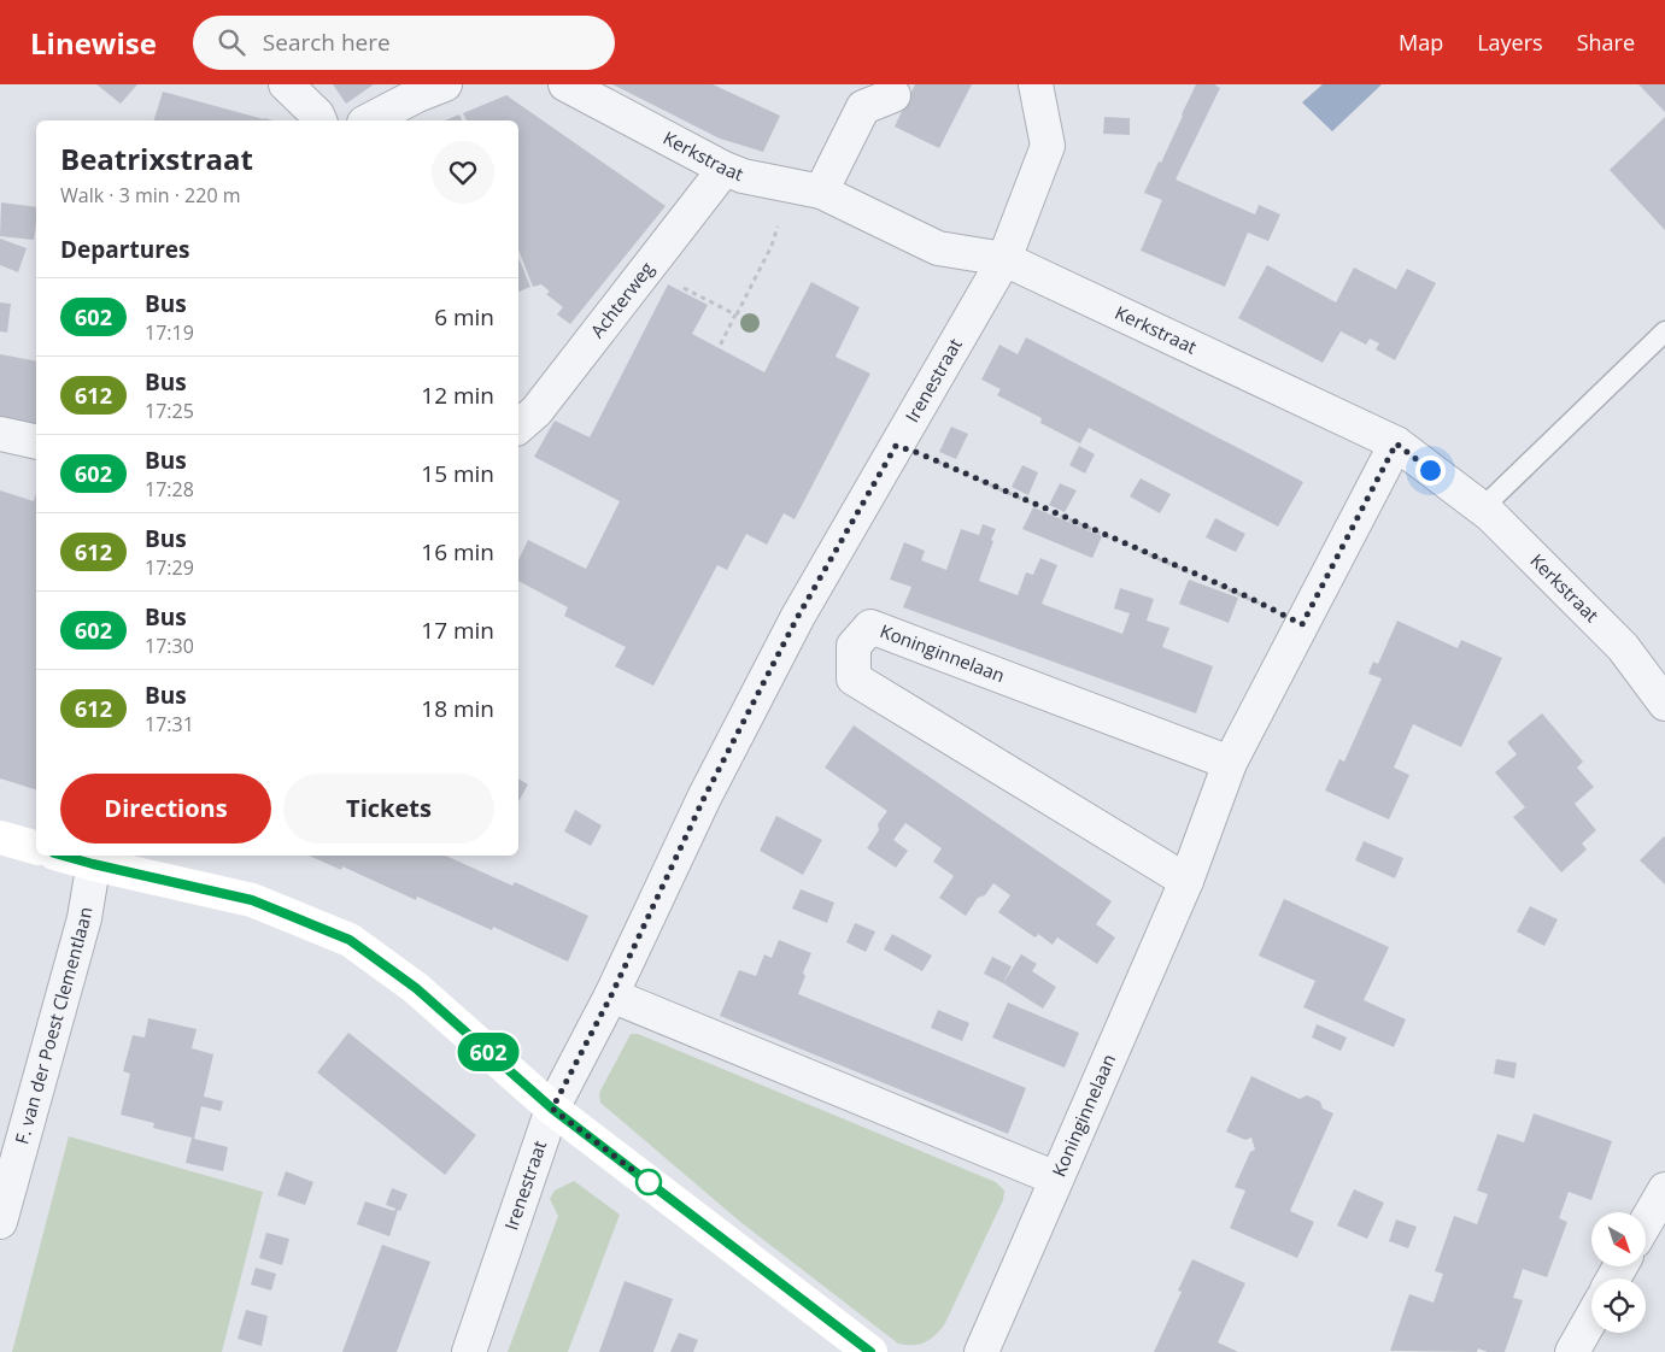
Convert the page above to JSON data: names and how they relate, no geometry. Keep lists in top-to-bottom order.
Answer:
{
  "streets": {
    "street": [
      "Kerkstraat",
      "Achterweg",
      "Irenestraat",
      "Koninginnelaan",
      "F. van der Poest Clementlaan"
    ]
  },
  "crossings": [
    ["Kerkstraat", "Achterweg"],
    ["Kerkstraat", "Irenestraat"],
    ["Kerkstraat", "Koninginnelaan"]
  ],
  "lines": ["bus line 602"],
  "north": "bottom right",
  "page": {
    "header": "Linewise",
    "search": "Search here",
    "nav": ["Map", "Layers", "Share"],
    "on_map": "602",
    "heading": [
      ["Beatrixstraat", "Walk · 3 min · 220 m"],
      "Departures"
    ],
    "list": [
      {
        "mark": "602",
        "name": "Bus",
        "note": "17:19",
        "value": "6 min"
      },
      {
        "mark": "612",
        "name": "Bus",
        "note": "17:25",
        "value": "12 min"
      },
      {
        "mark": "602",
        "name": "Bus",
        "note": "17:28",
        "value": "15 min"
      },
      {
        "mark": "612",
        "name": "Bus",
        "note": "17:29",
        "value": "16 min"
      },
      {
        "mark": "602",
        "name": "Bus",
        "note": "17:30",
        "value": "17 min"
      },
      {
        "mark": "612",
        "name": "Bus",
        "note": "17:31",
        "value": "18 min"
      }
    ],
    "buttons": ["Directions", "Tickets"]
  }
}
